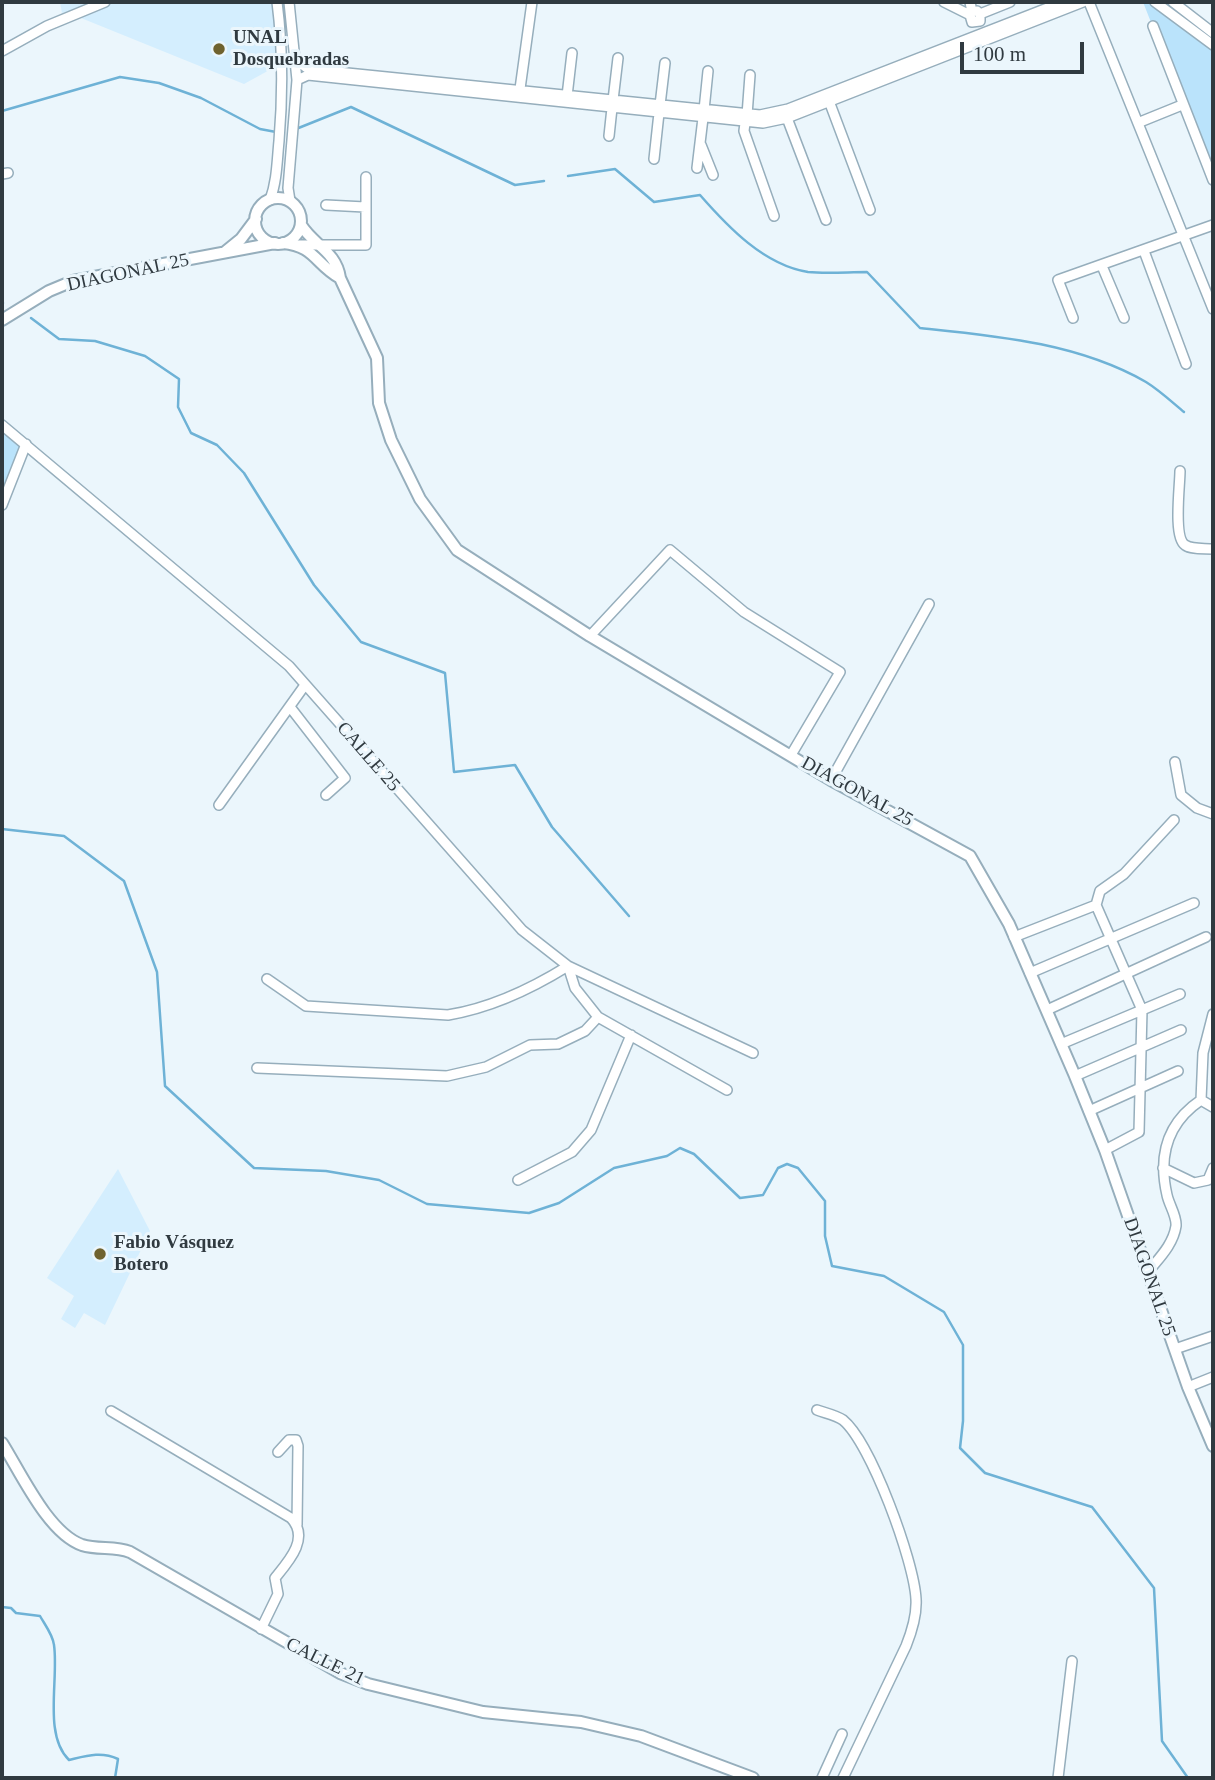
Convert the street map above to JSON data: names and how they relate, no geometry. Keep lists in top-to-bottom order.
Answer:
{
  "streets": {
    "street": ["DIAGONAL 25", "CALLE 25", "CALLE 21"]
  },
  "places": ["UNAL Dosquebradas", "Fabio Vásquez Botero"],
  "scale_bar": "100 m"
}
